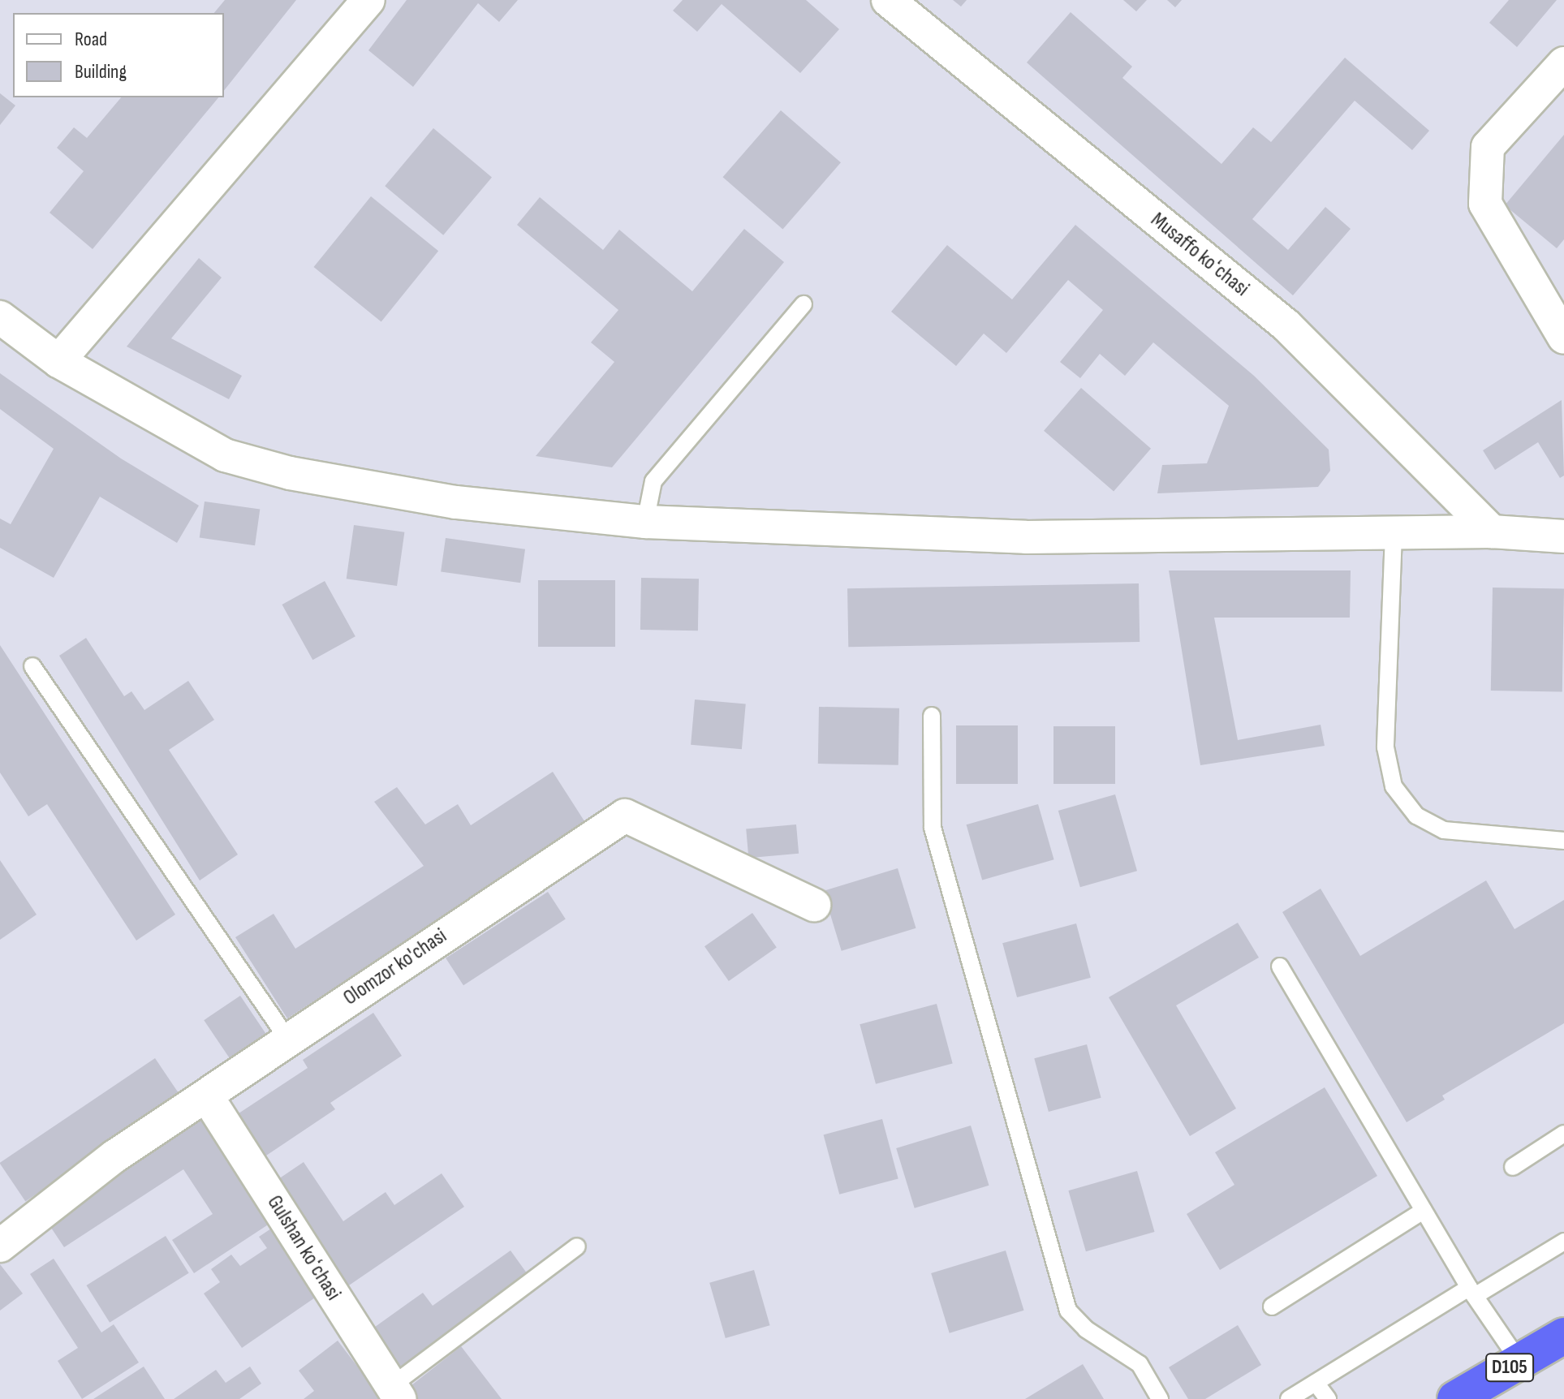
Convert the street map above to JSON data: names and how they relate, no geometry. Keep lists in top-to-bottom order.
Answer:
{
  "streets": {
    "highway": ["D105"],
    "street": ["Musaffo koʻchasi", "Olomzor ko'chasi", "Gulshan koʻchasi"]
  },
  "crossings": [
    ["Olomzor ko'chasi", "Gulshan koʻchasi"]
  ],
  "legend": ["Road", "Building"]
}
